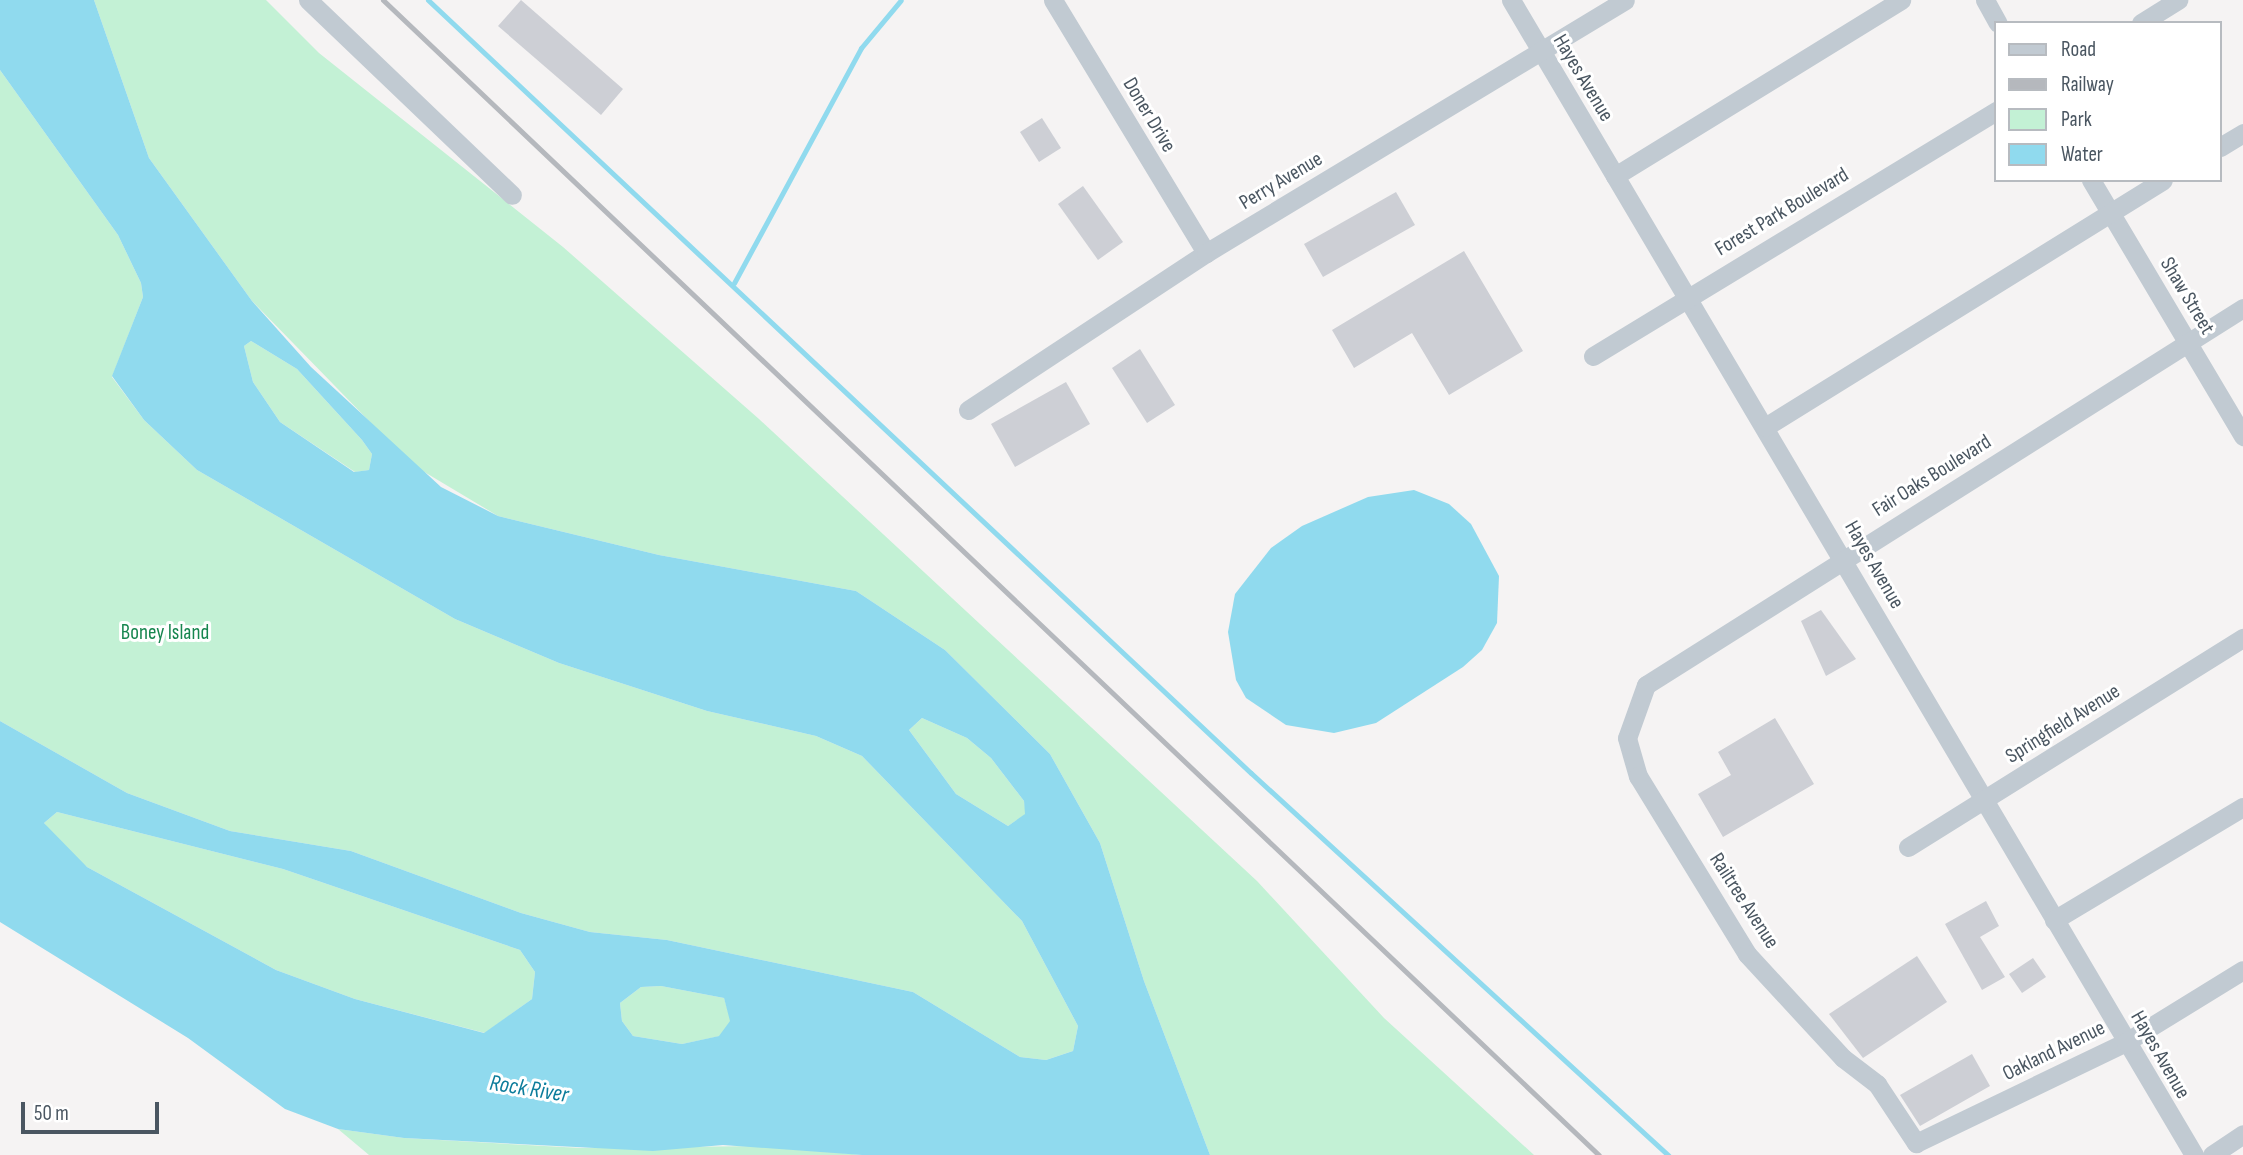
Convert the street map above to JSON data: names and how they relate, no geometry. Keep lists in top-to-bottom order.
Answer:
{
  "streets": {
    "street": [
      "Hayes Avenue",
      "Doner Drive",
      "Perry Avenue",
      "Forest Park Boulevard",
      "Shaw Street",
      "Fair Oaks Boulevard",
      "Springfield Avenue",
      "Railtree Avenue",
      "Oakland Avenue"
    ]
  },
  "crossings": [
    ["Hayes Avenue", "Perry Avenue"],
    ["Hayes Avenue", "Forest Park Boulevard"],
    ["Hayes Avenue", "Fair Oaks Boulevard"],
    ["Hayes Avenue", "Springfield Avenue"],
    ["Hayes Avenue", "Oakland Avenue"],
    ["Doner Drive", "Perry Avenue"],
    ["Shaw Street", "Fair Oaks Boulevard"],
    ["Fair Oaks Boulevard", "Railtree Avenue"],
    ["Railtree Avenue", "Oakland Avenue"]
  ],
  "water": ["Rock River"],
  "parks": ["Boney Island"],
  "legend": [
    "Road",
    "Railway",
    "Park",
    "Water"
  ],
  "scale_bar": "50 m"
}
